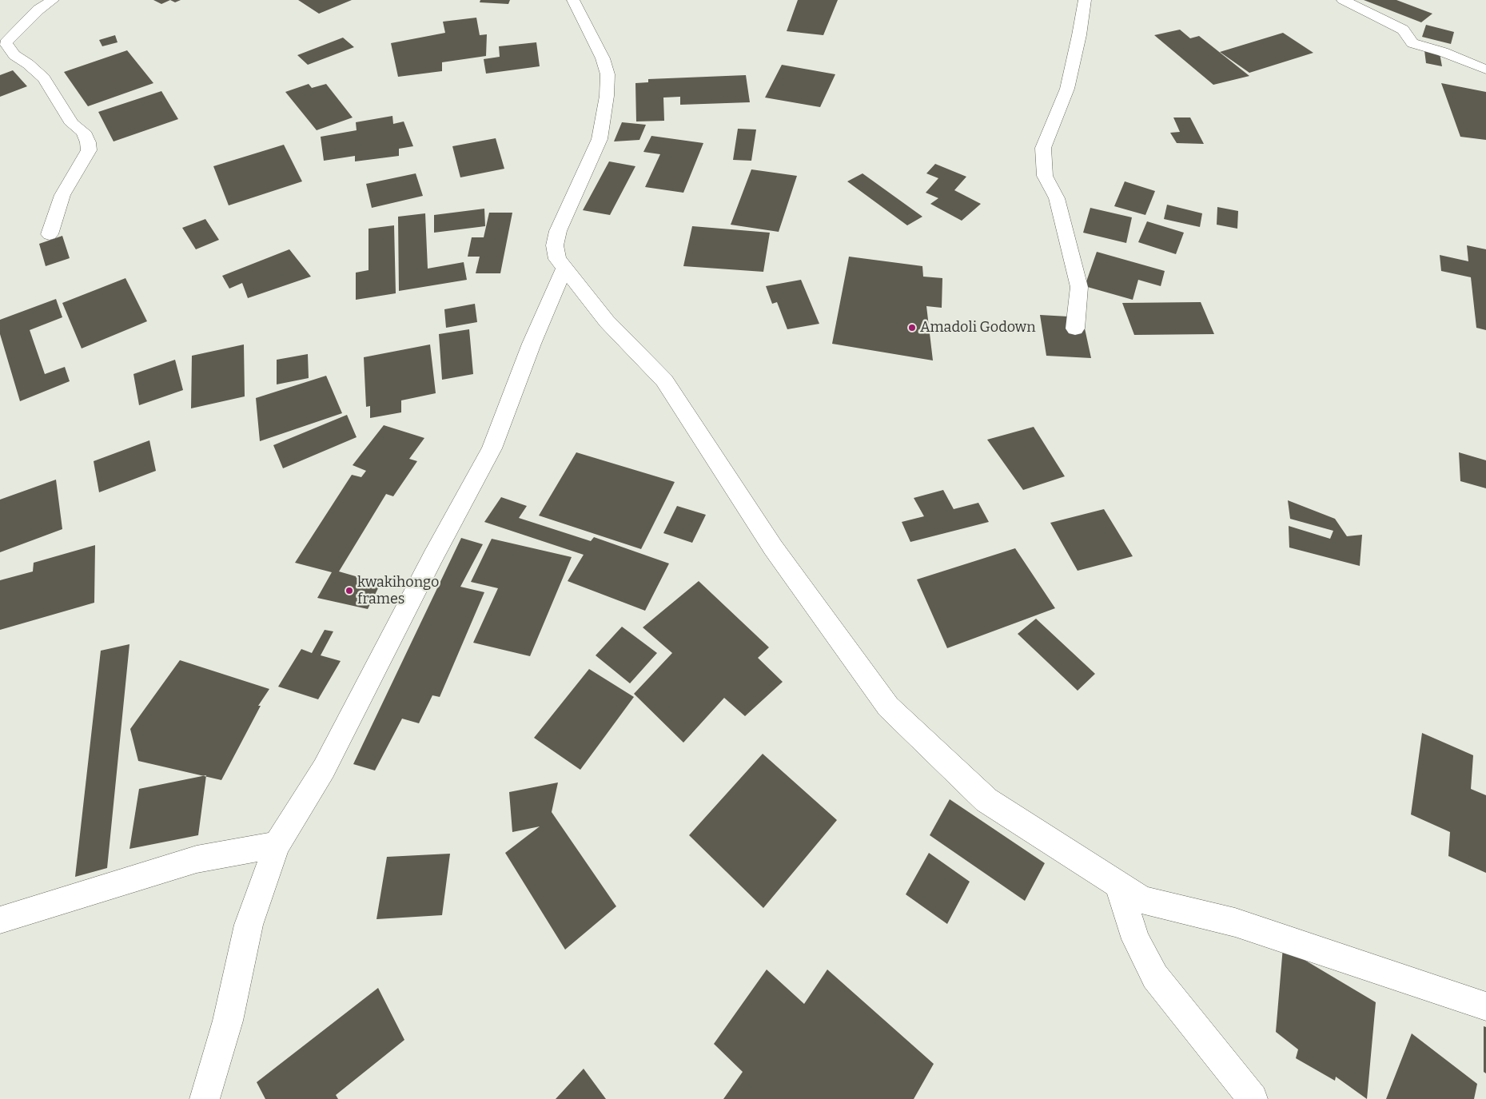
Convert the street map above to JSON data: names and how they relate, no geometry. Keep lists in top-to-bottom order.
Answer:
{
  "places": ["Amadoli Godown", "kwakihongo frames"]
}
